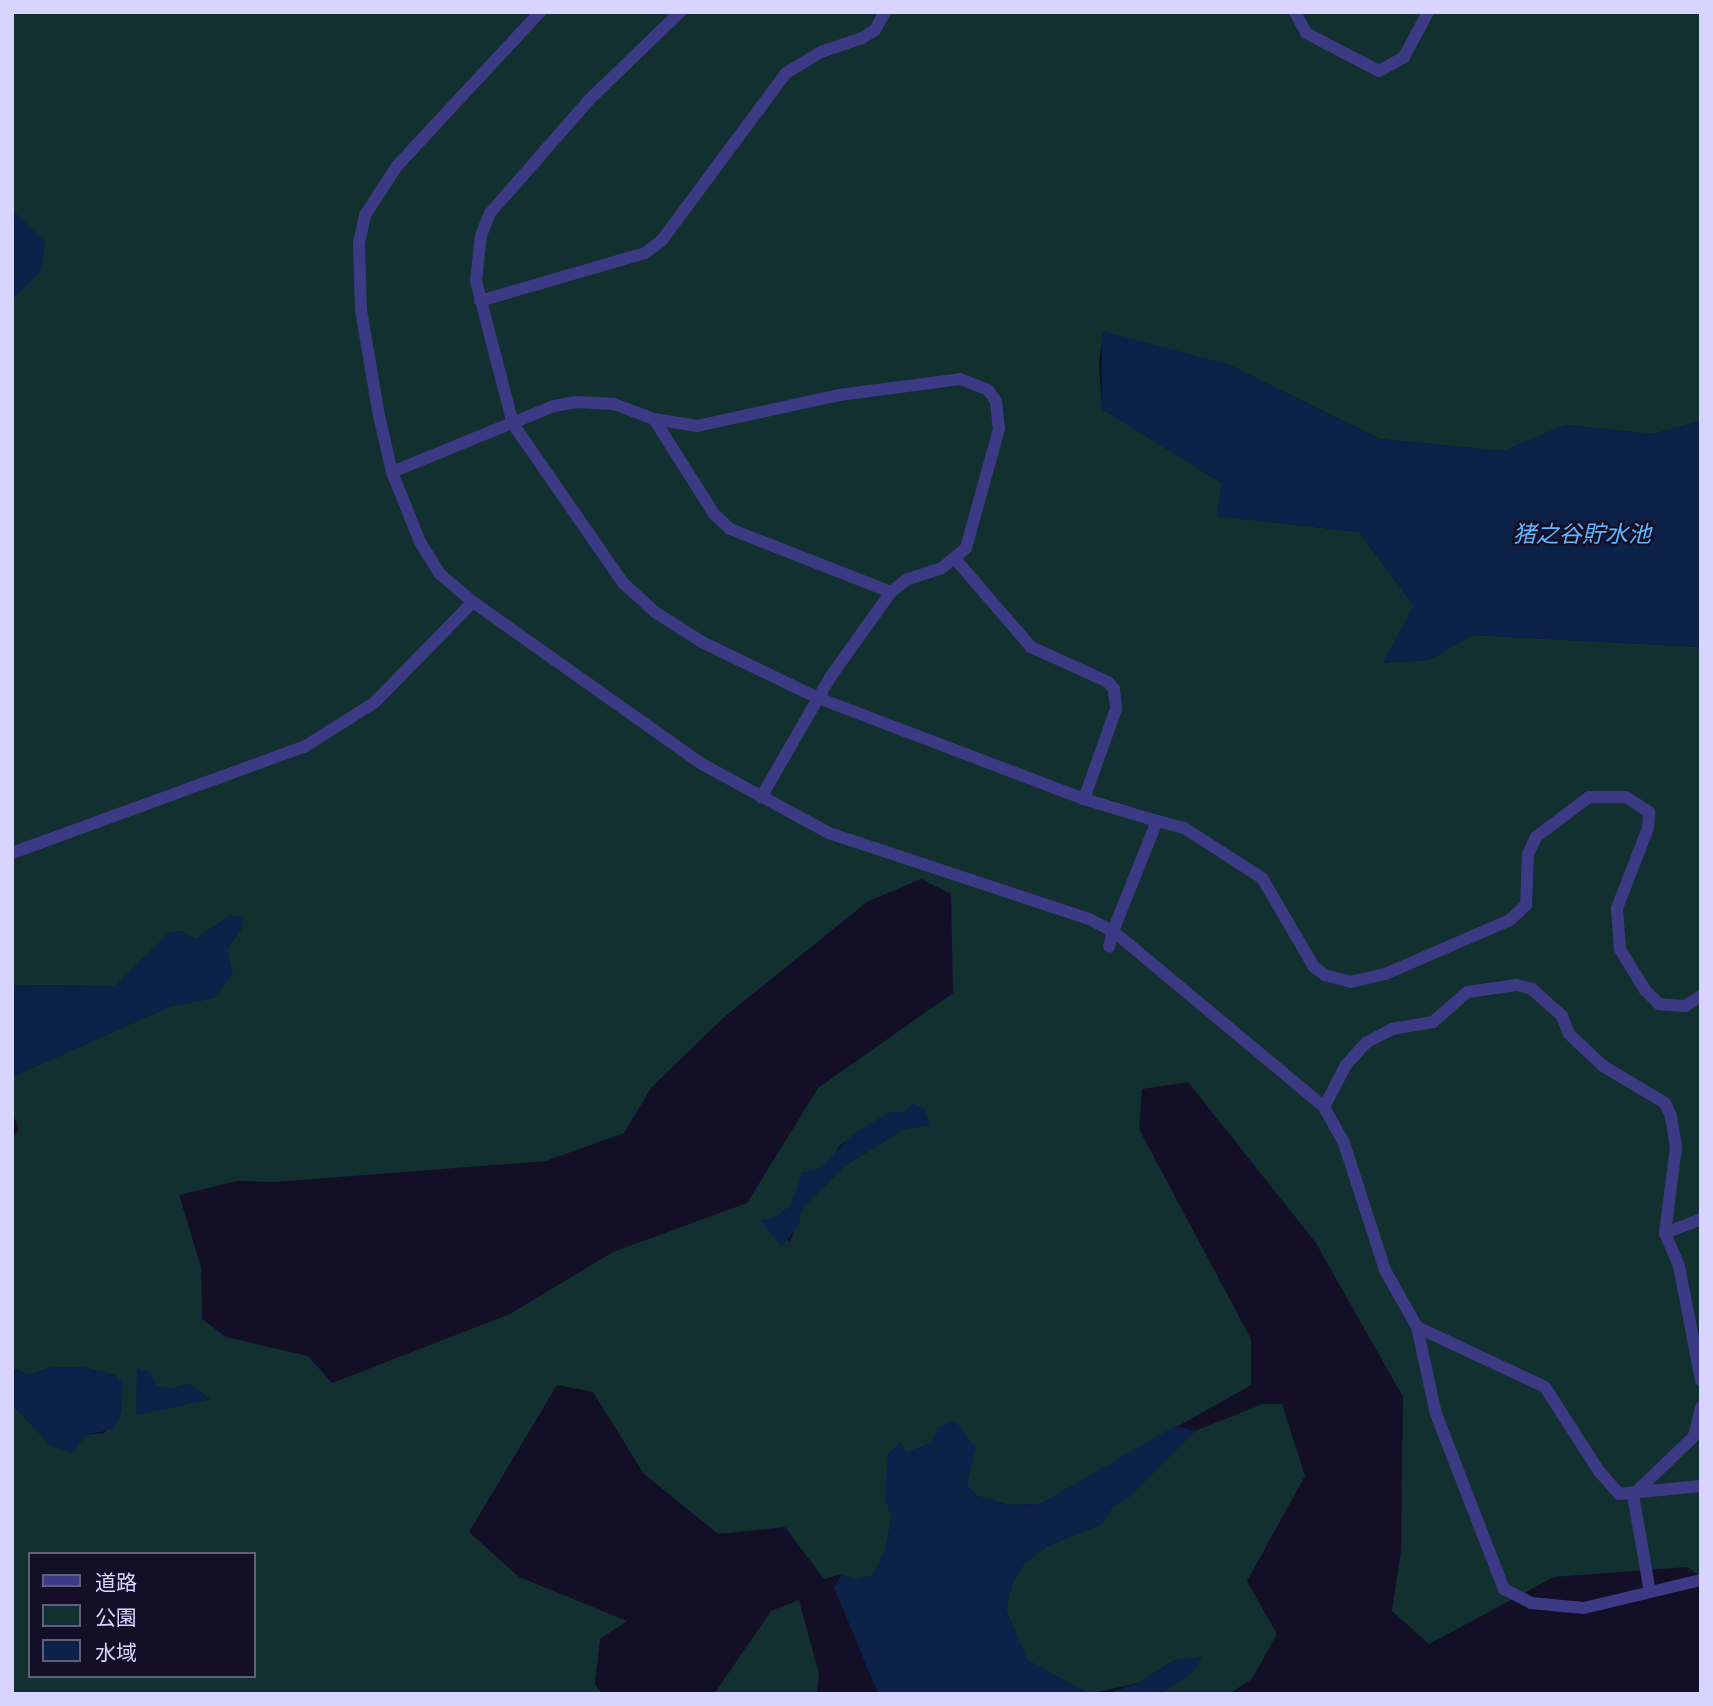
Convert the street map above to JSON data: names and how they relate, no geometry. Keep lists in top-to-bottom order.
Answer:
{
  "water": ["猪之谷貯水池"],
  "legend": ["道路", "公園", "水域"]
}
